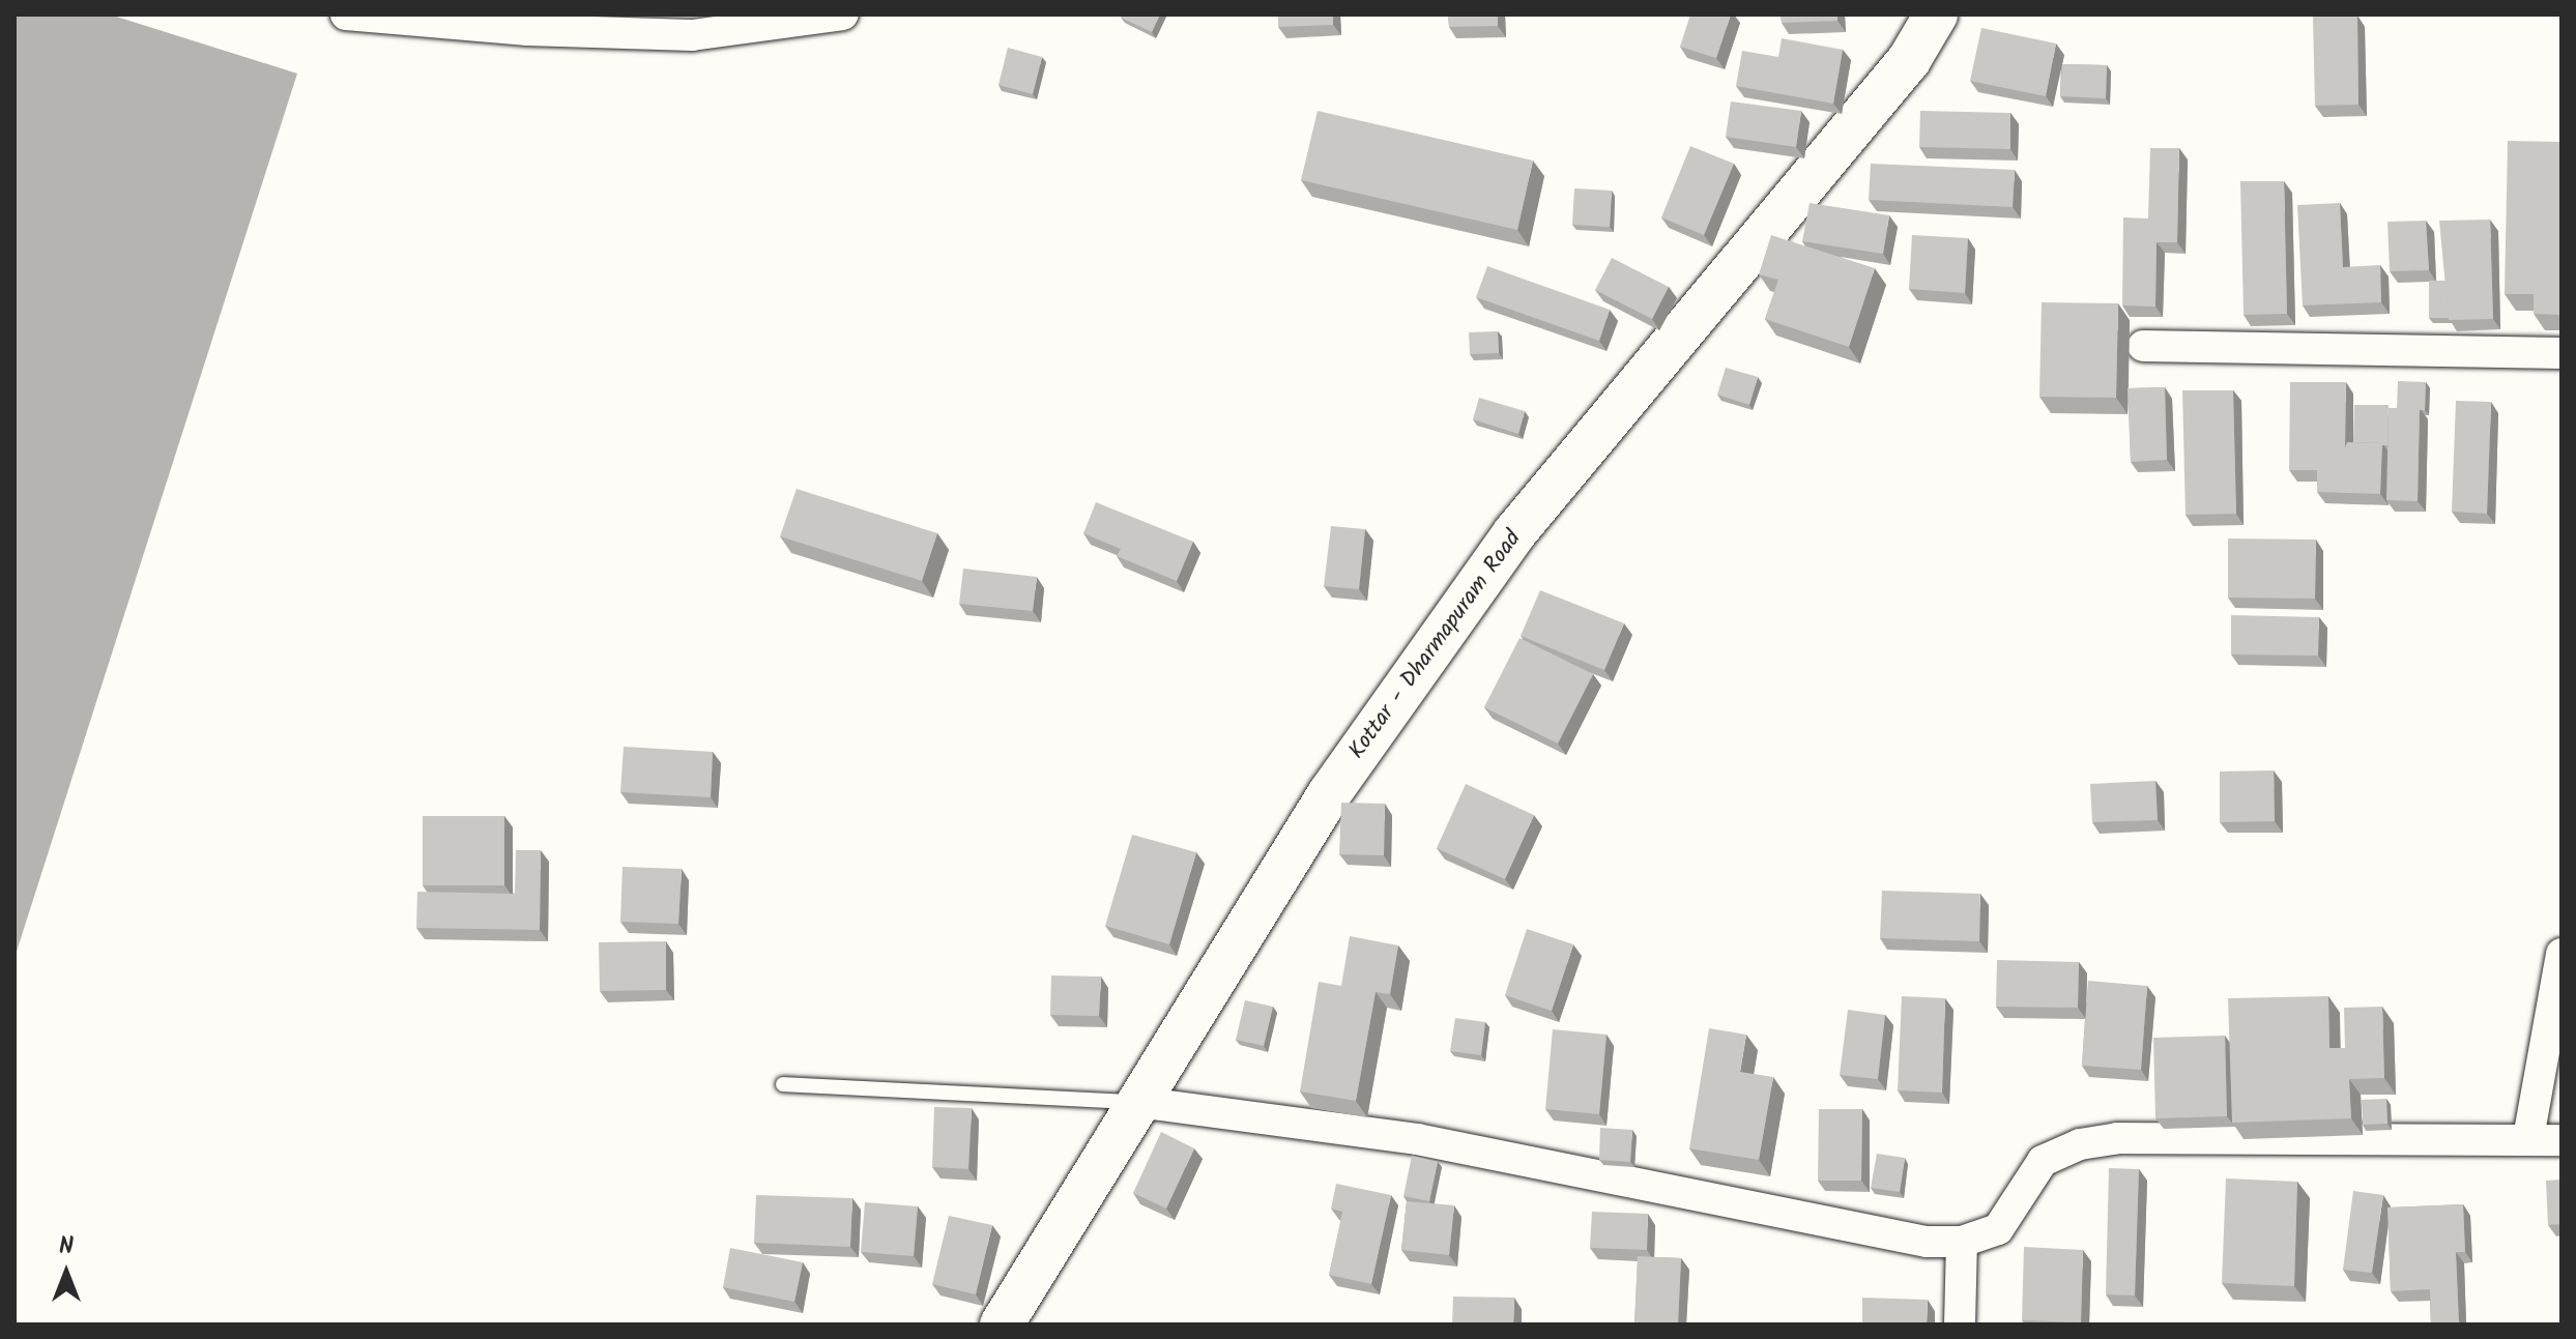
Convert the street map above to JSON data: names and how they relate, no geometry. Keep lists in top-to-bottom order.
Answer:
{
  "streets": {
    "main road": ["Kottar - Dharmapuram Road"]
  },
  "north": "top"
}
